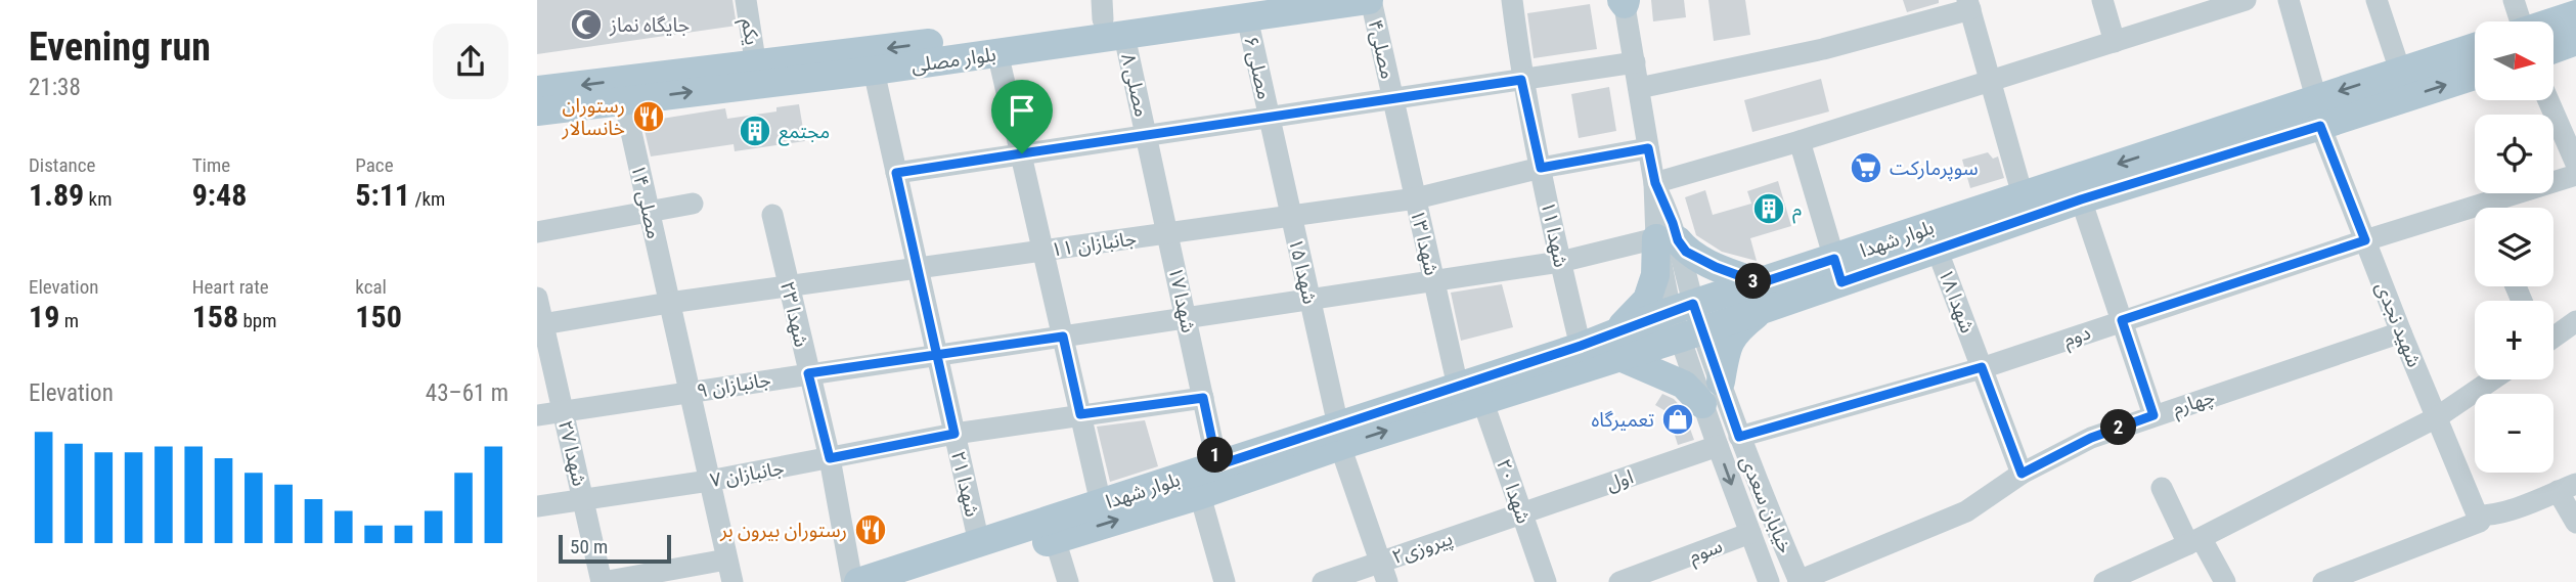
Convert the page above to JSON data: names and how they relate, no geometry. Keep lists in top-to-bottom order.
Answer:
{
  "streets": {
    "main road": ["بلوار مصلی", "بلوار شهدا"],
    "street": [
      "یکم",
      "مصلی۴",
      "مصلی ۶",
      "مصلی ۸",
      "مصلی ۱۴",
      "شهدا ۱۱",
      "شهدا ۱۳",
      "جانبازان ۱۱",
      "شهدا ۱۵",
      "شهدا ۱۷",
      "شهدا ۱۸",
      "شهدا ۲۳",
      "شهید نجدی",
      "دوم",
      "جانبازان ۹",
      "چهارم",
      "شهدا ۲۷",
      "جانبازان ۷",
      "اول",
      "شهدا ۲۱",
      "شهدا ۲۰",
      "خیابان سعدی",
      "پیروزی۲",
      "سوم"
    ]
  },
  "crossings": [
    ["یکم", "بلوار مصلی"],
    ["مصلی۴", "بلوار مصلی"],
    ["مصلی۴", "شهدا ۱۳"],
    ["بلوار مصلی", "مصلی ۶"],
    ["بلوار مصلی", "مصلی ۸"],
    ["بلوار مصلی", "مصلی ۱۴"],
    ["بلوار مصلی", "شهدا ۲۱"],
    ["مصلی ۶", "شهدا ۱۵"],
    ["مصلی ۸", "شهدا ۱۷"],
    ["مصلی ۱۴", "جانبازان ۱۱"],
    ["مصلی ۱۴", "جانبازان ۹"],
    ["مصلی ۱۴", "جانبازان ۷"],
    ["شهدا ۱۱", "بلوار شهدا"],
    ["شهدا ۱۱", "جانبازان ۱۱"],
    ["شهدا ۱۱", "جانبازان ۹"],
    ["بلوار شهدا", "شهدا ۱۳"],
    ["بلوار شهدا", "شهدا ۱۵"],
    ["بلوار شهدا", "شهدا ۱۷"],
    ["بلوار شهدا", "شهدا ۱۸"],
    ["بلوار شهدا", "شهید نجدی"],
    ["بلوار شهدا", "شهدا ۲۱"],
    ["بلوار شهدا", "شهدا ۲۰"],
    ["بلوار شهدا", "خیابان سعدی"],
    ["شهدا ۱۳", "جانبازان ۱۱"],
    ["شهدا ۱۳", "جانبازان ۹"],
    ["شهدا ۱۳", "شهدا ۲۰"],
    ["جانبازان ۱۱", "شهدا ۱۵"],
    ["جانبازان ۱۱", "شهدا ۱۷"],
    ["جانبازان ۱۱", "شهدا ۲۳"],
    ["جانبازان ۱۱", "شهدا ۲۷"],
    ["جانبازان ۱۱", "شهدا ۲۱"],
    ["جانبازان ۱۱", "خیابان سعدی"],
    ["شهدا ۱۵", "جانبازان ۹"],
    ["شهدا ۱۵", "پیروزی۲"],
    ["شهدا ۱۷", "جانبازان ۹"],
    ["شهدا ۱۷", "جانبازان ۷"],
    ["شهدا ۱۸", "دوم"],
    ["شهدا ۱۸", "چهارم"],
    ["شهدا ۲۳", "جانبازان ۹"],
    ["شهدا ۲۳", "جانبازان ۷"],
    ["شهید نجدی", "دوم"],
    ["شهید نجدی", "چهارم"],
    ["دوم", "خیابان سعدی"],
    ["جانبازان ۹", "شهدا ۲۷"],
    ["جانبازان ۹", "شهدا ۲۱"],
    ["جانبازان ۹", "خیابان سعدی"],
    ["چهارم", "خیابان سعدی"],
    ["شهدا ۲۷", "جانبازان ۷"],
    ["جانبازان ۷", "شهدا ۲۱"],
    ["اول", "شهدا ۲۰"],
    ["اول", "خیابان سعدی"],
    ["اول", "پیروزی۲"],
    ["شهدا ۲۰", "پیروزی۲"],
    ["خیابان سعدی", "سوم"]
  ],
  "places": {
    "mosque": ["جایگاه نماز"],
    "restaurant": ["رستوران خانسالار", "رستوران بیرون بر"],
    "building": ["مجتمع", "م"],
    "supermarket": ["سوپرمارکت"],
    "shop": ["تعمیرگاه"]
  },
  "scale_bar": "50 m",
  "north": "right",
  "page": {
    "heading": ["Evening run", "21:38"],
    "map_buttons": ["+", "−"],
    "stats": [
      ["Distance", "1.89 km"],
      ["Time", "9:48"],
      ["Pace", "5:11 /km"],
      ["Elevation", "19 m"],
      ["Heart rate", "158 bpm"],
      ["kcal", "150"]
    ],
    "pins": ["3", "2", "1"],
    "chart": ["Elevation", "43–61 m"],
    "scale": "50 m"
  }
}
